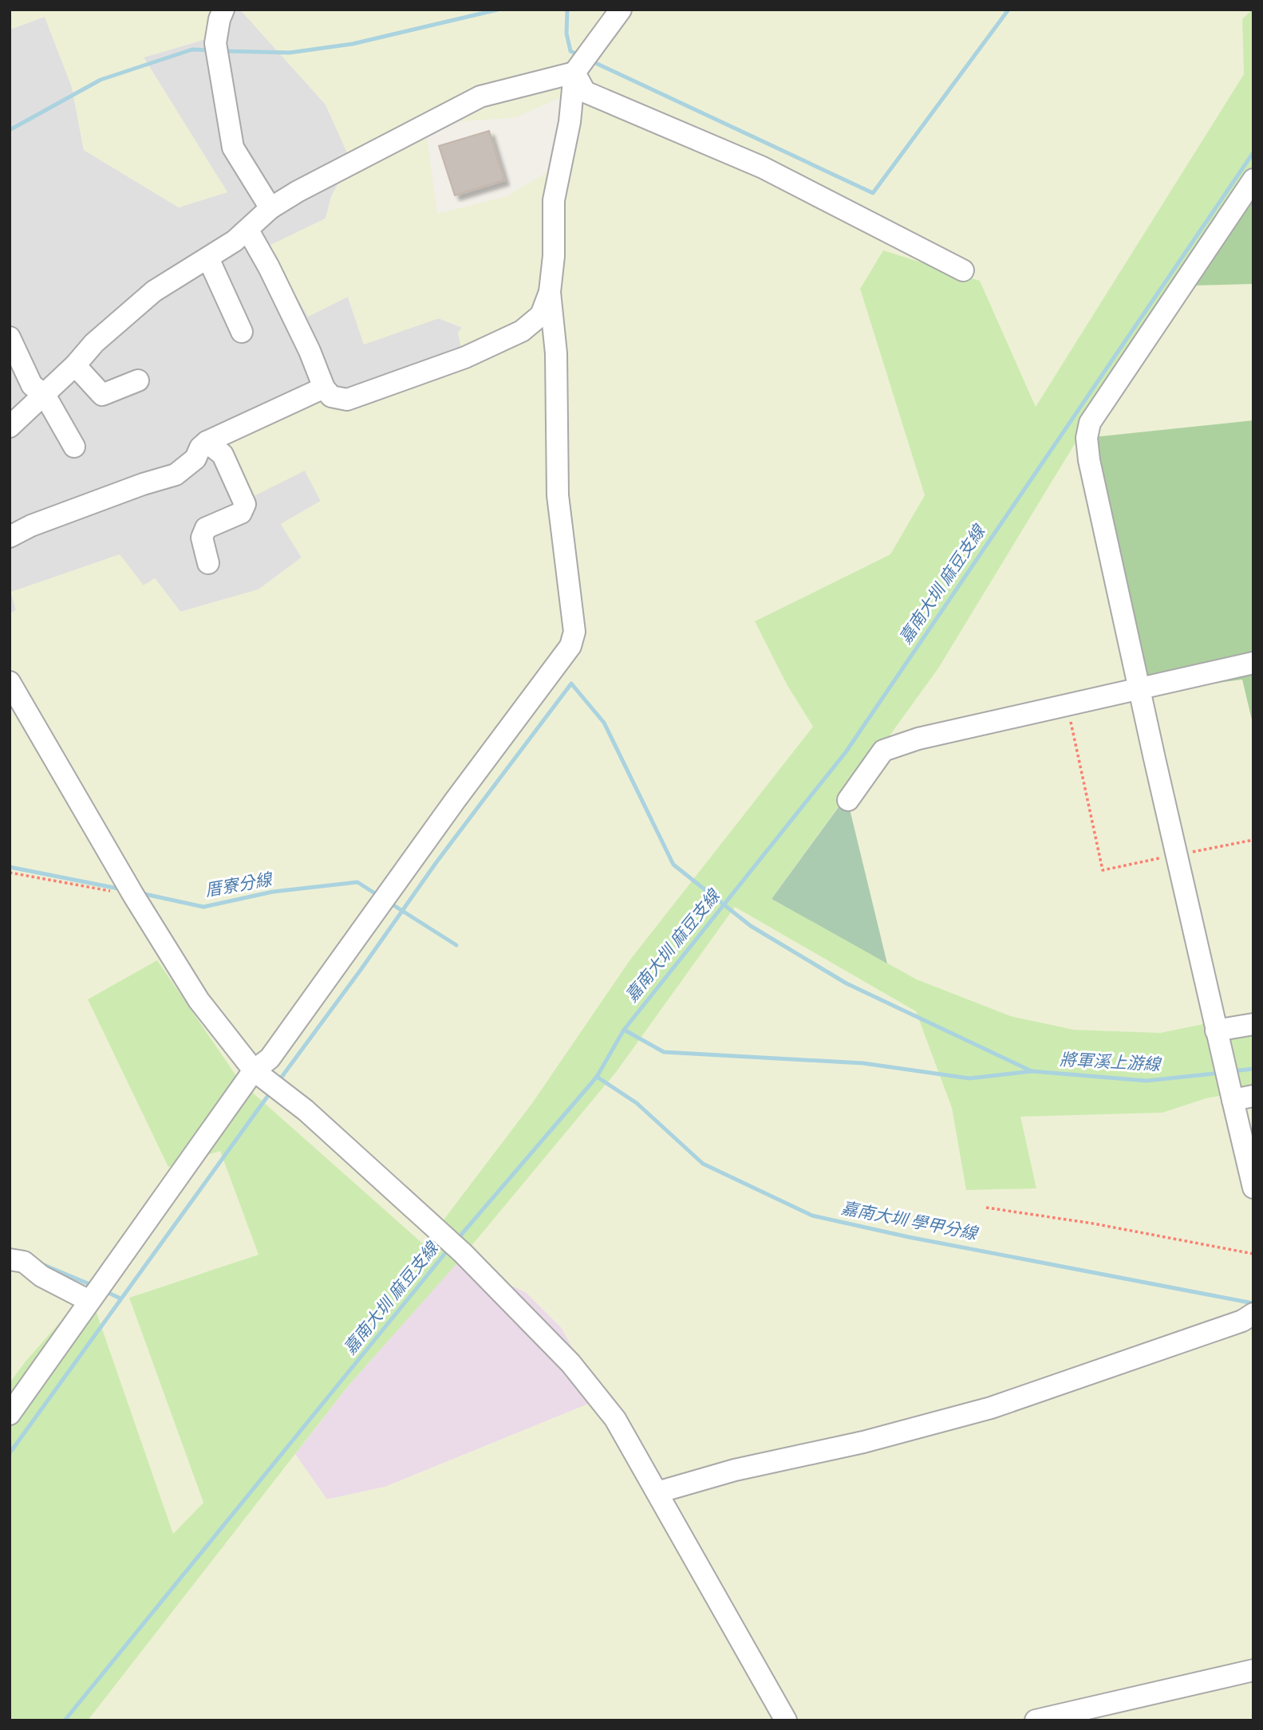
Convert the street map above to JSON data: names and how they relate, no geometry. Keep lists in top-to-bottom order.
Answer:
{
  "water": [
    "嘉南大圳 麻豆支線",
    "厝寮分線",
    "將軍溪上游線",
    "嘉南大圳 學甲分線"
  ]
}
